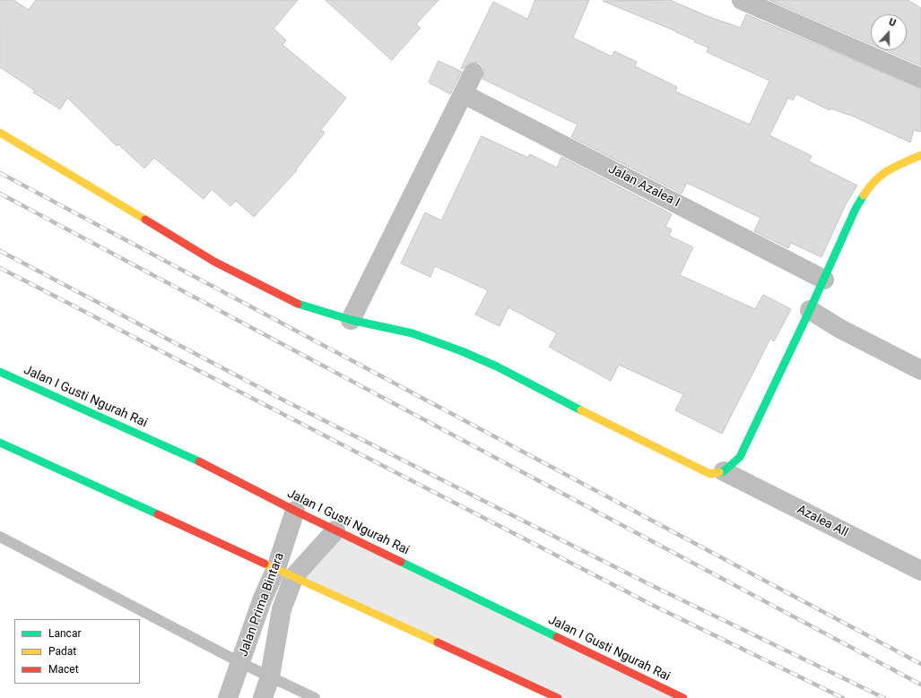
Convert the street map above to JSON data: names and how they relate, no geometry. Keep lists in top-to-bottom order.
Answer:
{
  "streets": {
    "main road": ["Jalan I Gusti Ngurah Rai"],
    "street": ["Jalan Azalea I", "Azalea All", "Jalan Prima Bintara"]
  },
  "crossings": [
    ["Jalan I Gusti Ngurah Rai", "Jalan Prima Bintara"]
  ],
  "legend": ["Lancar", "Padat", "Macet"],
  "north": "top"
}
